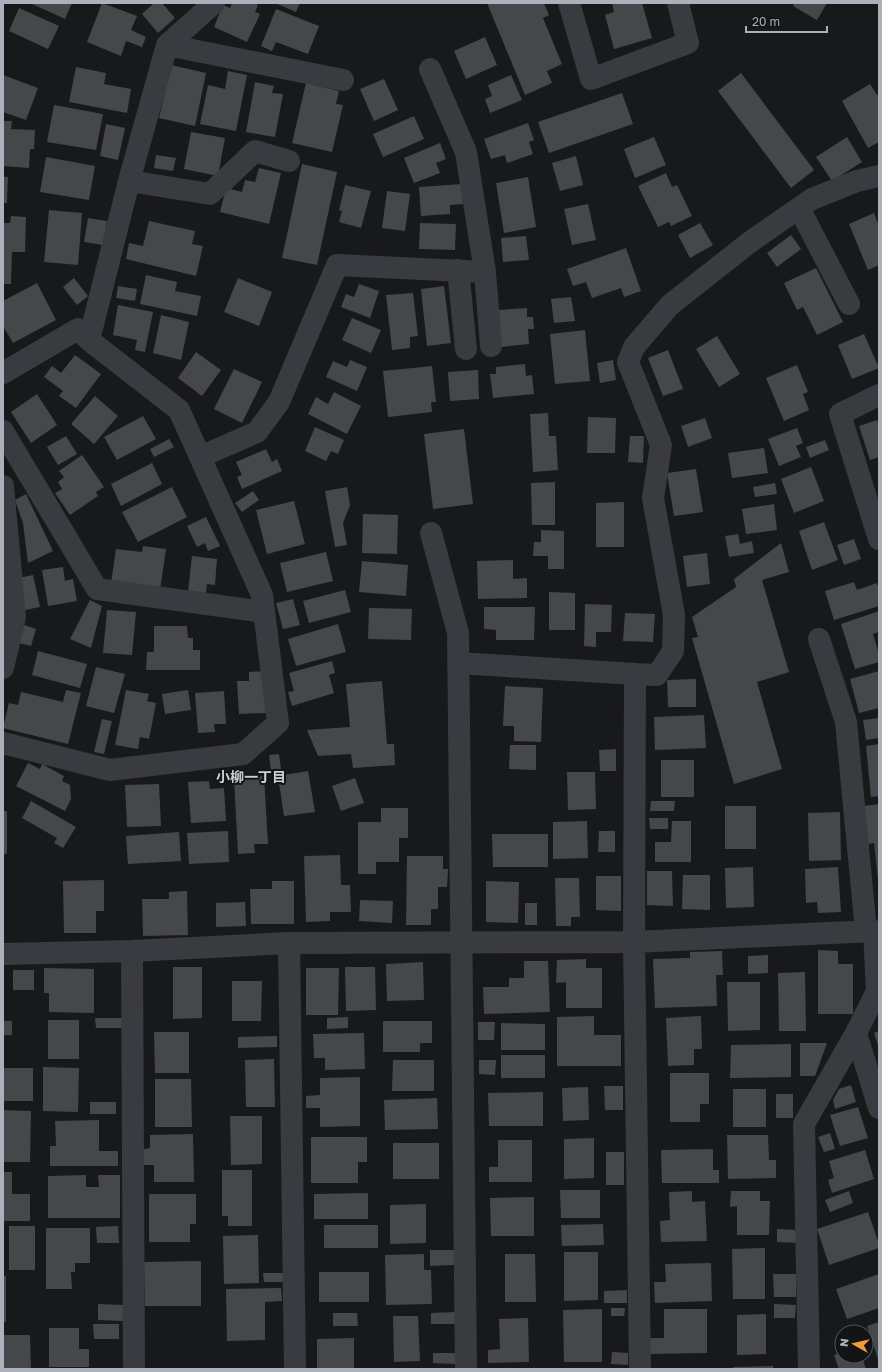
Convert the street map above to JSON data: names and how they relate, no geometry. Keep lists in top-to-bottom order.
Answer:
{
  "districts": ["小柳一丁目"],
  "scale_bar": "20 m",
  "north": "left"
}
